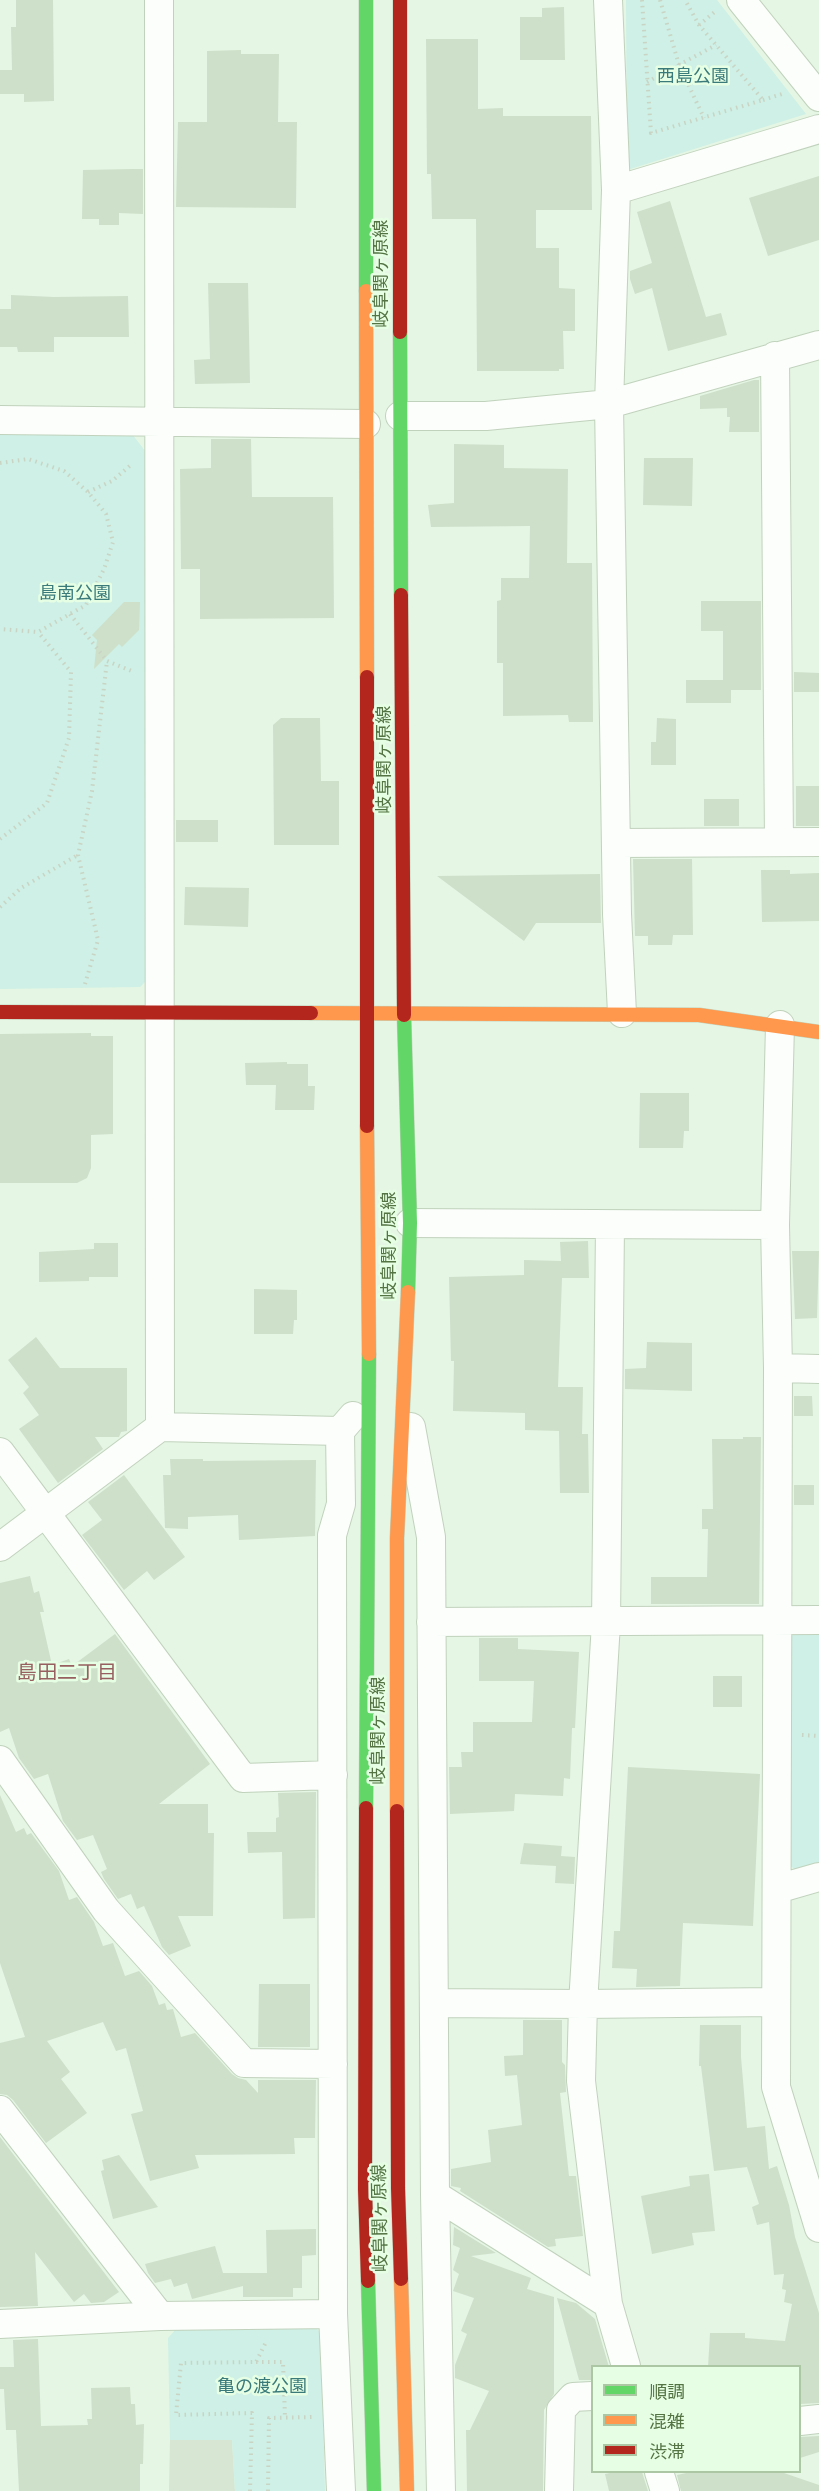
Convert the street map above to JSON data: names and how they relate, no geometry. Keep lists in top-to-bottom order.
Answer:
{
  "streets": {
    "main road": ["岐阜関ヶ原線"]
  },
  "districts": ["島田二丁目"],
  "parks": ["西島公園", "島南公園", "亀の渡公園"],
  "legend": ["順調", "混雑", "渋滞"]
}
